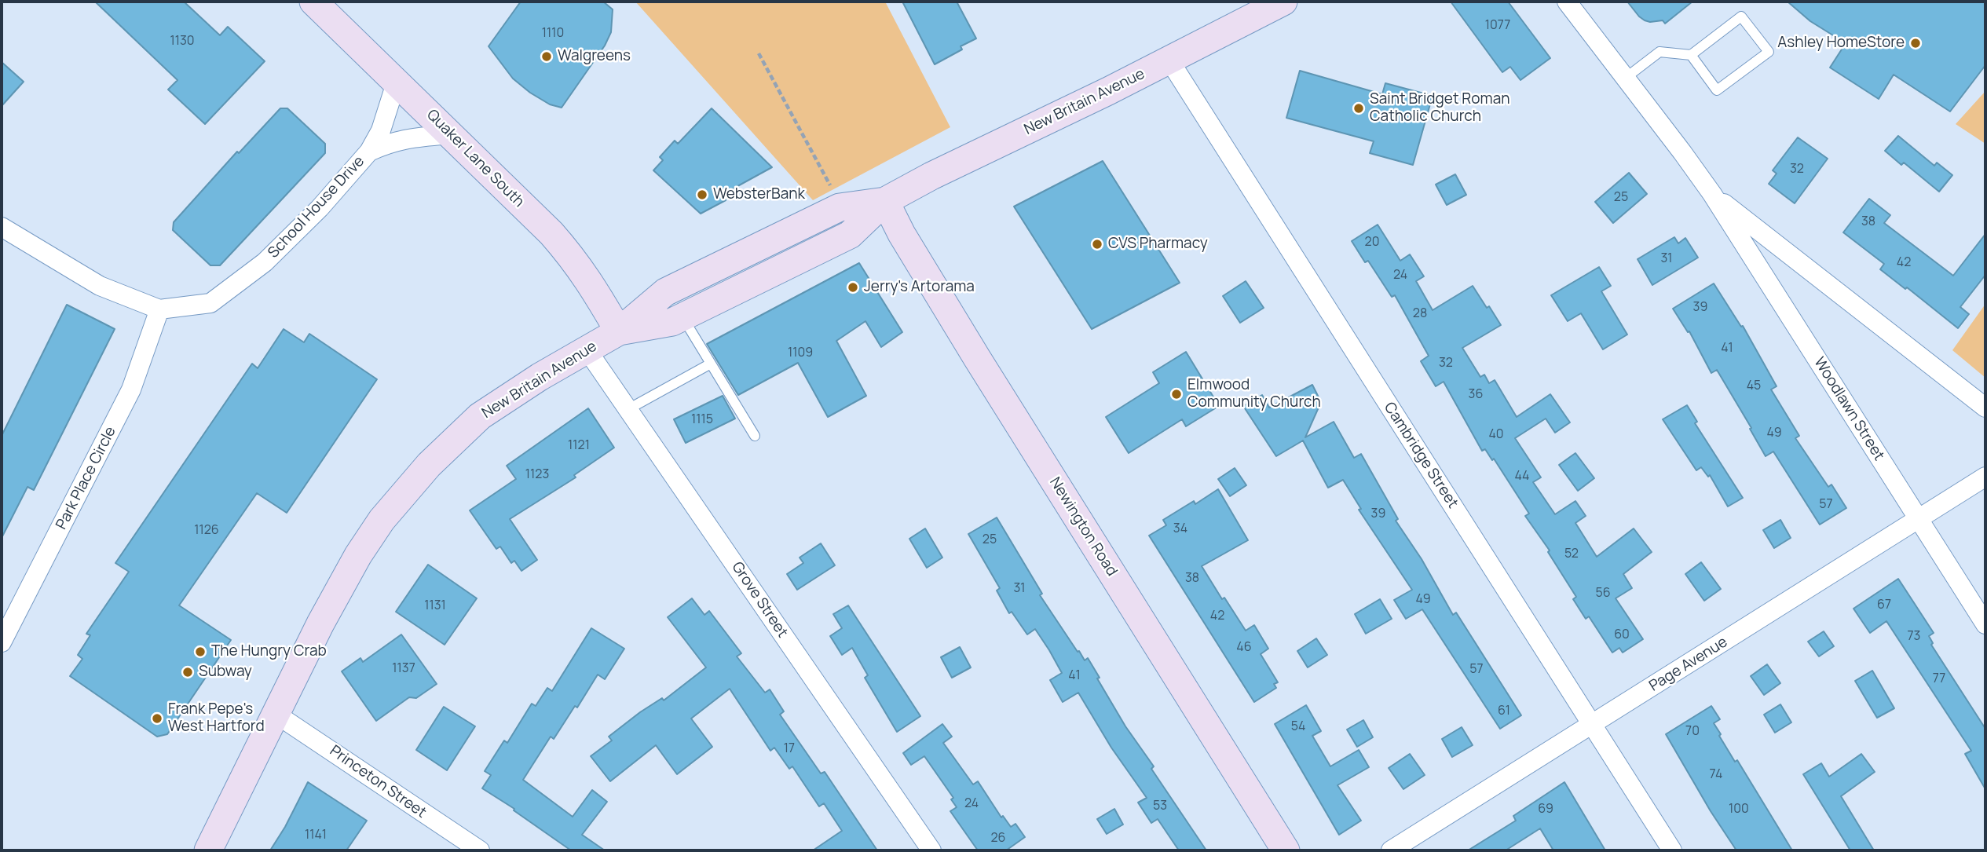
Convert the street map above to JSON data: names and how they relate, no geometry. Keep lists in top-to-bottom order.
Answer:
{
  "streets": {
    "main road": ["New Britain Avenue", "Quaker Lane South", "Newington Road"],
    "street": [
      "School House Drive",
      "Woodlawn Street",
      "Cambridge Street",
      "Park Place Circle",
      "Grove Street",
      "Page Avenue",
      "Princeton Street"
    ]
  },
  "crossings": [
    ["New Britain Avenue", "Quaker Lane South"],
    ["New Britain Avenue", "Cambridge Street"],
    ["New Britain Avenue", "Newington Road"],
    ["New Britain Avenue", "Grove Street"],
    ["New Britain Avenue", "Princeton Street"],
    ["Quaker Lane South", "School House Drive"],
    ["School House Drive", "Park Place Circle"],
    ["Woodlawn Street", "Page Avenue"],
    ["Cambridge Street", "Page Avenue"]
  ],
  "places": [
    "Ashley HomeStore",
    "Walgreens",
    "Saint Bridget Roman Catholic Church",
    "WebsterBank",
    "CVS Pharmacy",
    "Jerry's Artorama",
    "Elmwood Community Church",
    "The Hungry Crab",
    "Subway",
    "Frank Pepe's West Hartford"
  ],
  "house_numbers": [
    "1077",
    "1110",
    "1130",
    "32",
    "25",
    "38",
    "20",
    "31",
    "42",
    "24",
    "39",
    "28",
    "41",
    "1109",
    "32",
    "45",
    "36",
    "1115",
    "49",
    "40",
    "1121",
    "1123",
    "44",
    "57",
    "39",
    "34",
    "1126",
    "25",
    "52",
    "38",
    "31",
    "56",
    "49",
    "67",
    "1131",
    "42",
    "60",
    "73",
    "46",
    "1137",
    "57",
    "41",
    "77",
    "61",
    "54",
    "70",
    "17",
    "74",
    "24",
    "53",
    "69",
    "100",
    "1141",
    "26"
  ]
}
